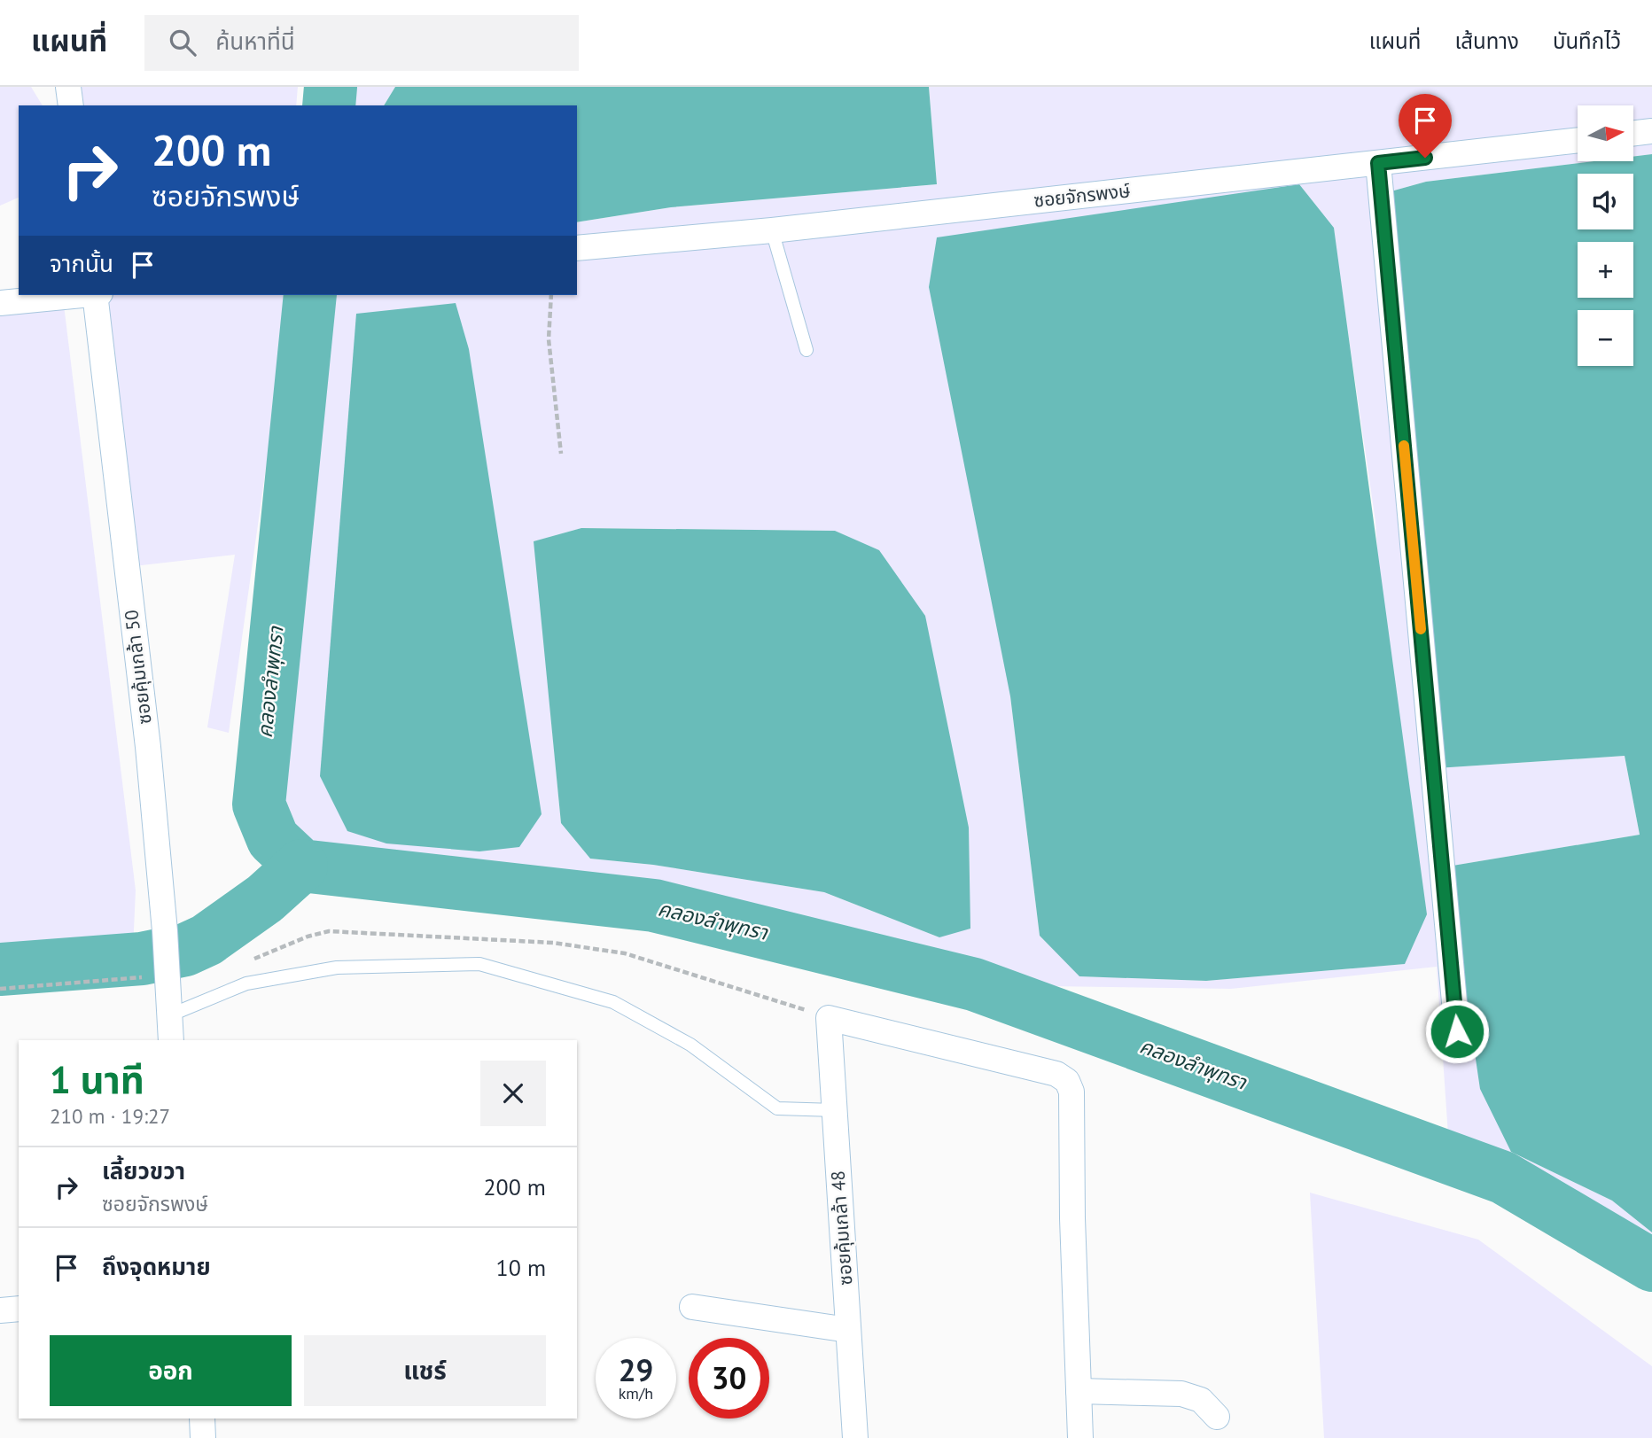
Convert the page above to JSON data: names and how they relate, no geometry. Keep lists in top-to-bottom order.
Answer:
{
  "streets": {
    "street": ["ซอยจักรพงษ์", "ซอยคุ้มเกล้า 50", "ซอยคุ้มเกล้า 48"]
  },
  "water": ["คลองลำพุทรา"],
  "north": "right",
  "page": {
    "header": "แผนที่",
    "search": "ค้นหาที่นี่",
    "nav": ["แผนที่", "เส้นทาง", "บันทึกไว้"],
    "map_buttons": ["+", "−"],
    "turn": ["200 m", "ซอยจักรพงษ์"],
    "then": "จากนั้น",
    "heading": ["1 นาที", "210 m · 19:27"],
    "list": [
      {
        "name": "เลี้ยวขวา",
        "note": "ซอยจักรพงษ์",
        "value": "200 m"
      },
      {
        "name": "ถึงจุดหมาย",
        "value": "10 m"
      }
    ],
    "buttons": ["ออก", "แชร์"],
    "speed": "29 km/h",
    "limit": "30"
  }
}
